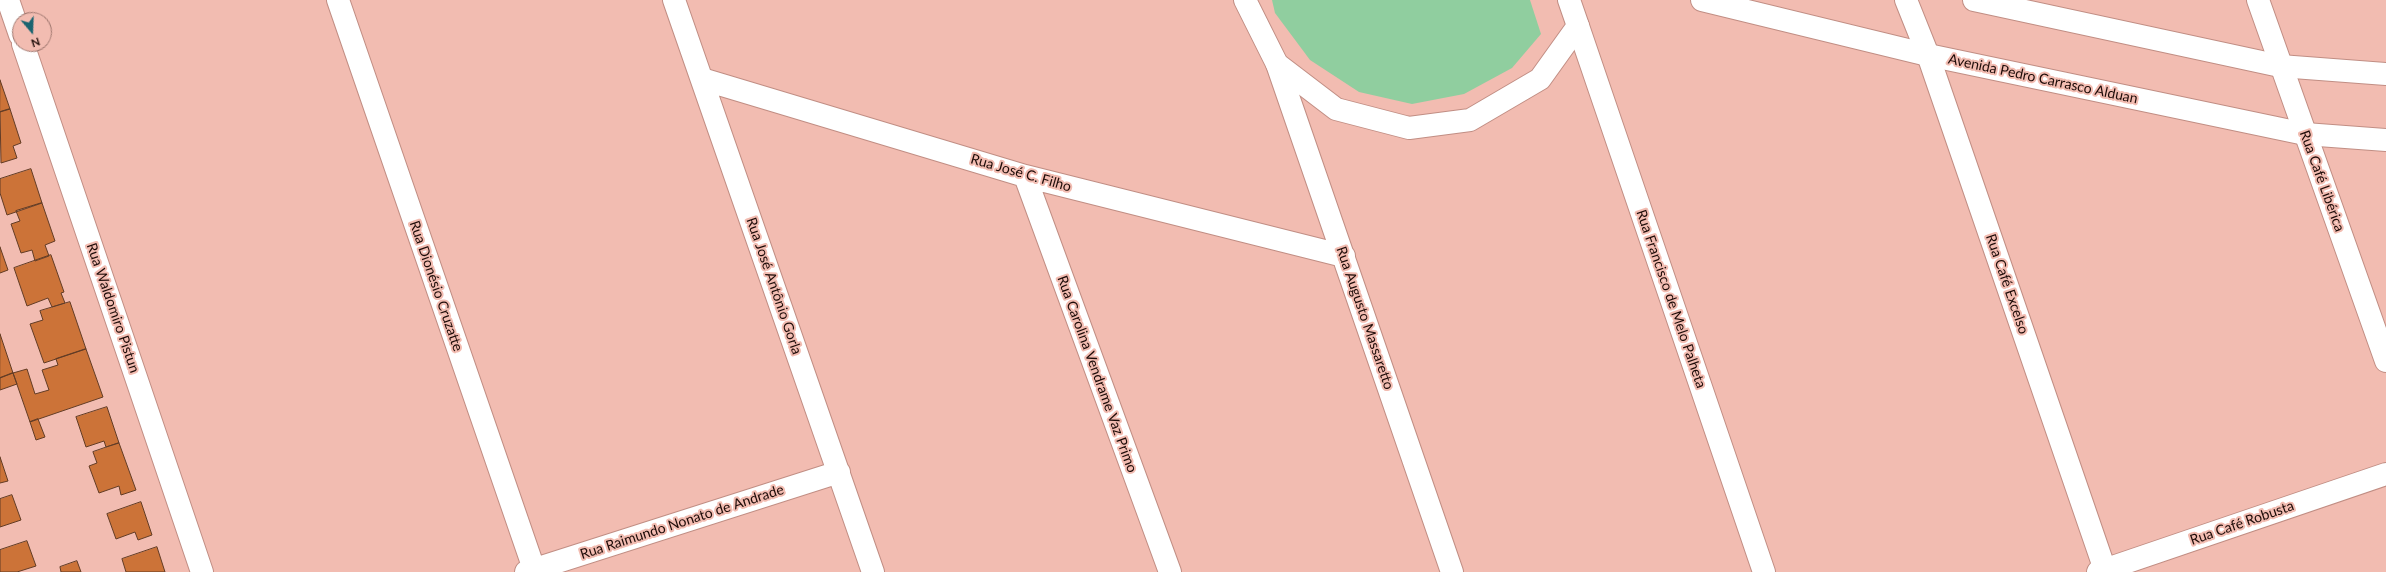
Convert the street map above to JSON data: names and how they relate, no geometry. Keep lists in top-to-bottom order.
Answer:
{
  "streets": {
    "street": [
      "Avenida Pedro Carrasco Alduan",
      "Rua José C. Filho",
      "Rua Café Libérica",
      "Rua Café Excelso",
      "Rua Dionésio Cruzatte",
      "Rua José Antônio Gorla",
      "Rua Francisco de Melo Palheta",
      "Rua Waldomiro Pistun",
      "Rua Augusto Massaretto",
      "Rua Carolina Vendrame Vaz Primo",
      "Rua Raimundo Nonato de Andrade",
      "Rua Café Robusta"
    ]
  },
  "crossings": [
    ["Avenida Pedro Carrasco Alduan", "Rua Café Libérica"],
    ["Avenida Pedro Carrasco Alduan", "Rua Café Excelso"],
    ["Rua José C. Filho", "Rua José Antônio Gorla"],
    ["Rua José C. Filho", "Rua Augusto Massaretto"],
    ["Rua José C. Filho", "Rua Carolina Vendrame Vaz Primo"],
    ["Rua Café Excelso", "Rua Café Robusta"],
    ["Rua Dionésio Cruzatte", "Rua Raimundo Nonato de Andrade"],
    ["Rua José Antônio Gorla", "Rua Raimundo Nonato de Andrade"]
  ],
  "north": "bottom"
}
